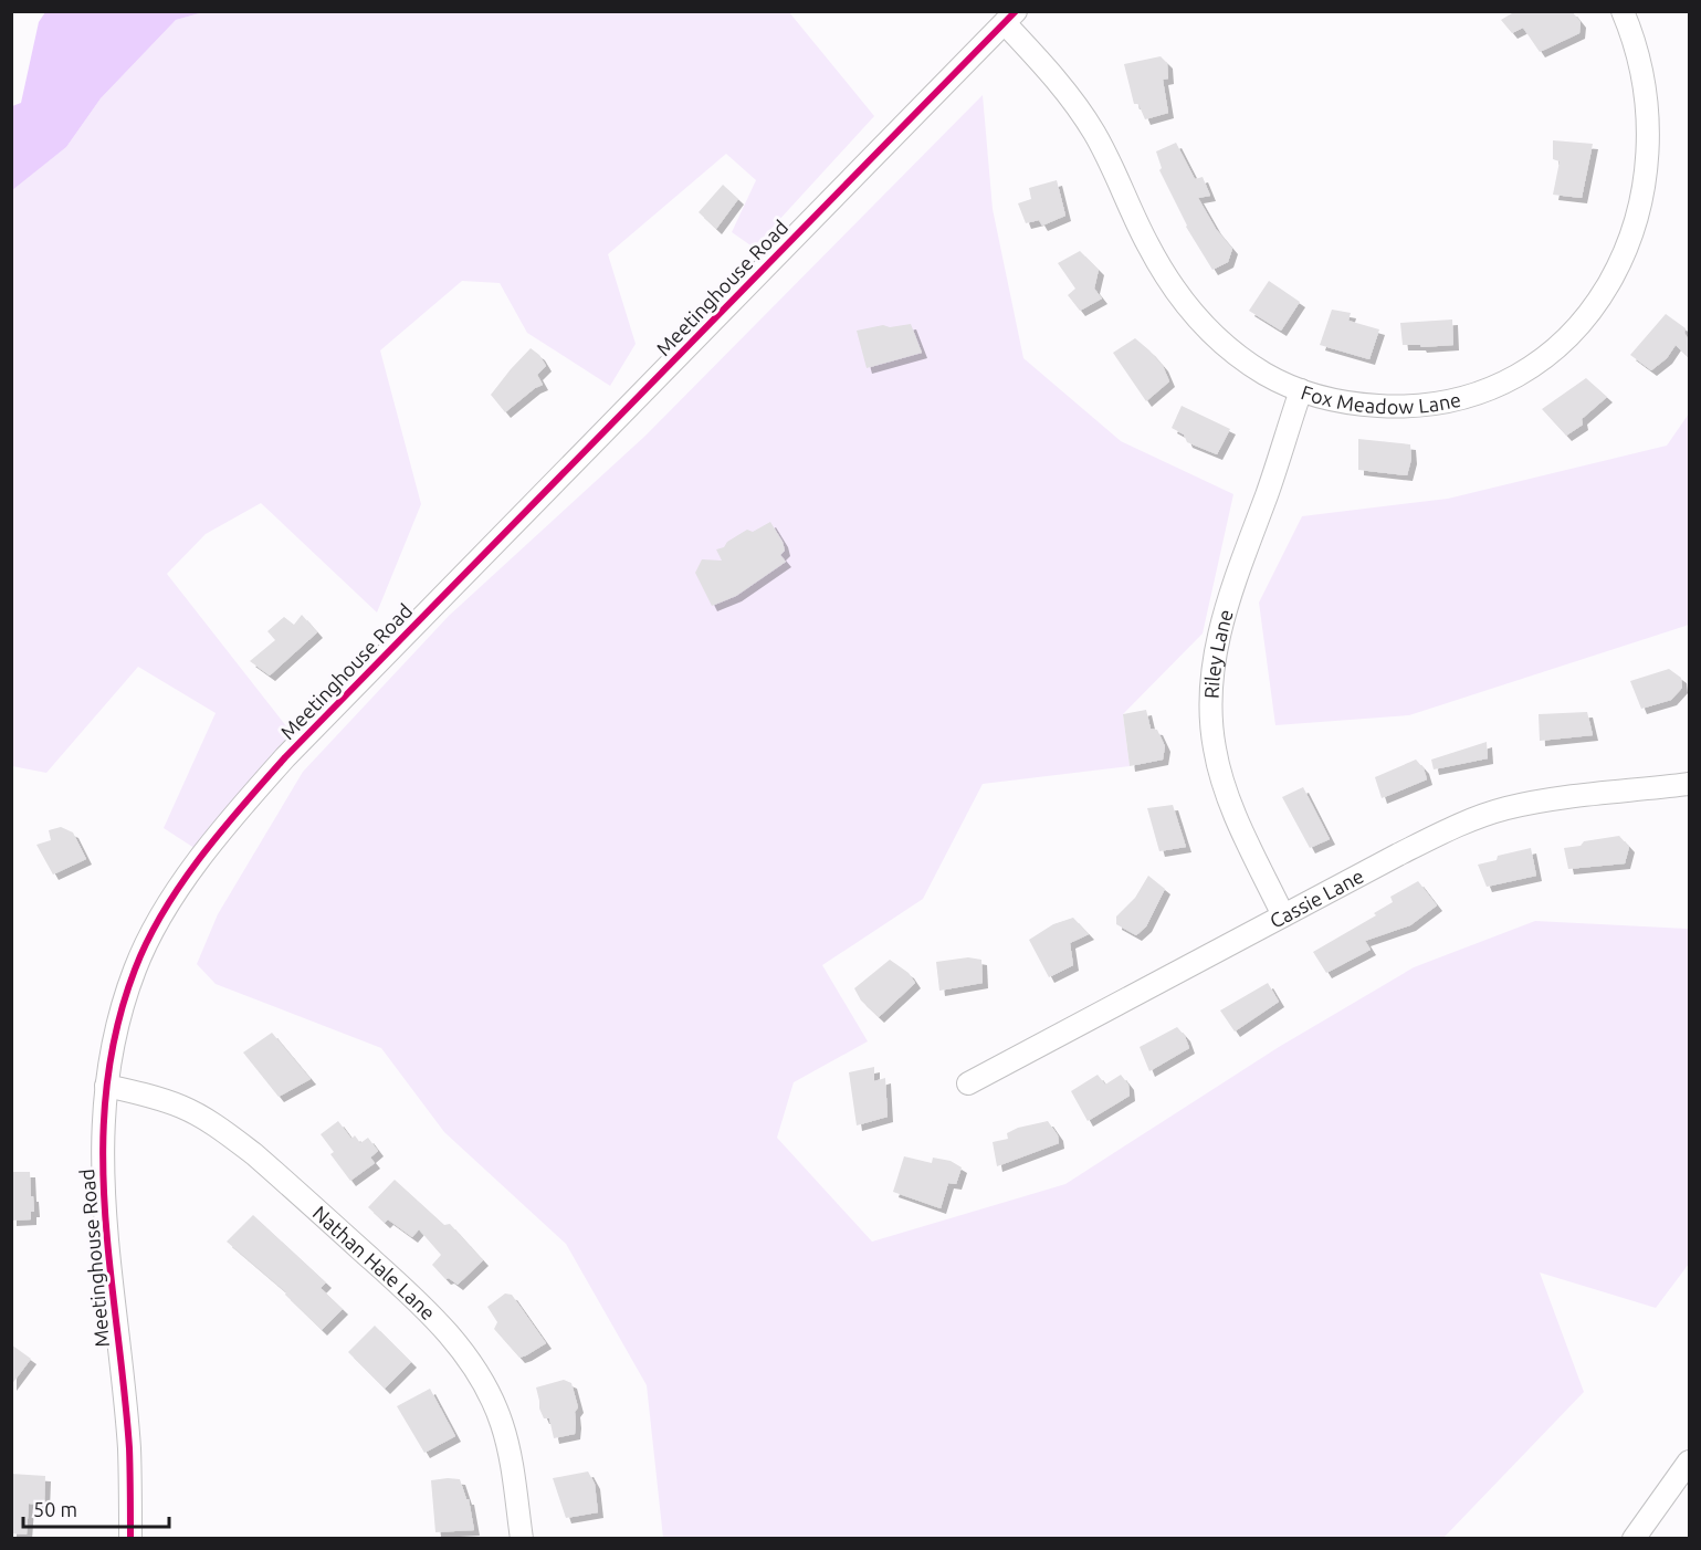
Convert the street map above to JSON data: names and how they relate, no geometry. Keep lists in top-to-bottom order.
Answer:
{
  "streets": {
    "street": [
      "Meetinghouse Road",
      "Fox Meadow Lane",
      "Riley Lane",
      "Cassie Lane",
      "Nathan Hale Lane"
    ]
  },
  "crossings": [
    ["Meetinghouse Road", "Fox Meadow Lane"],
    ["Meetinghouse Road", "Nathan Hale Lane"],
    ["Fox Meadow Lane", "Riley Lane"],
    ["Riley Lane", "Cassie Lane"]
  ],
  "scale_bar": "50 m"
}
